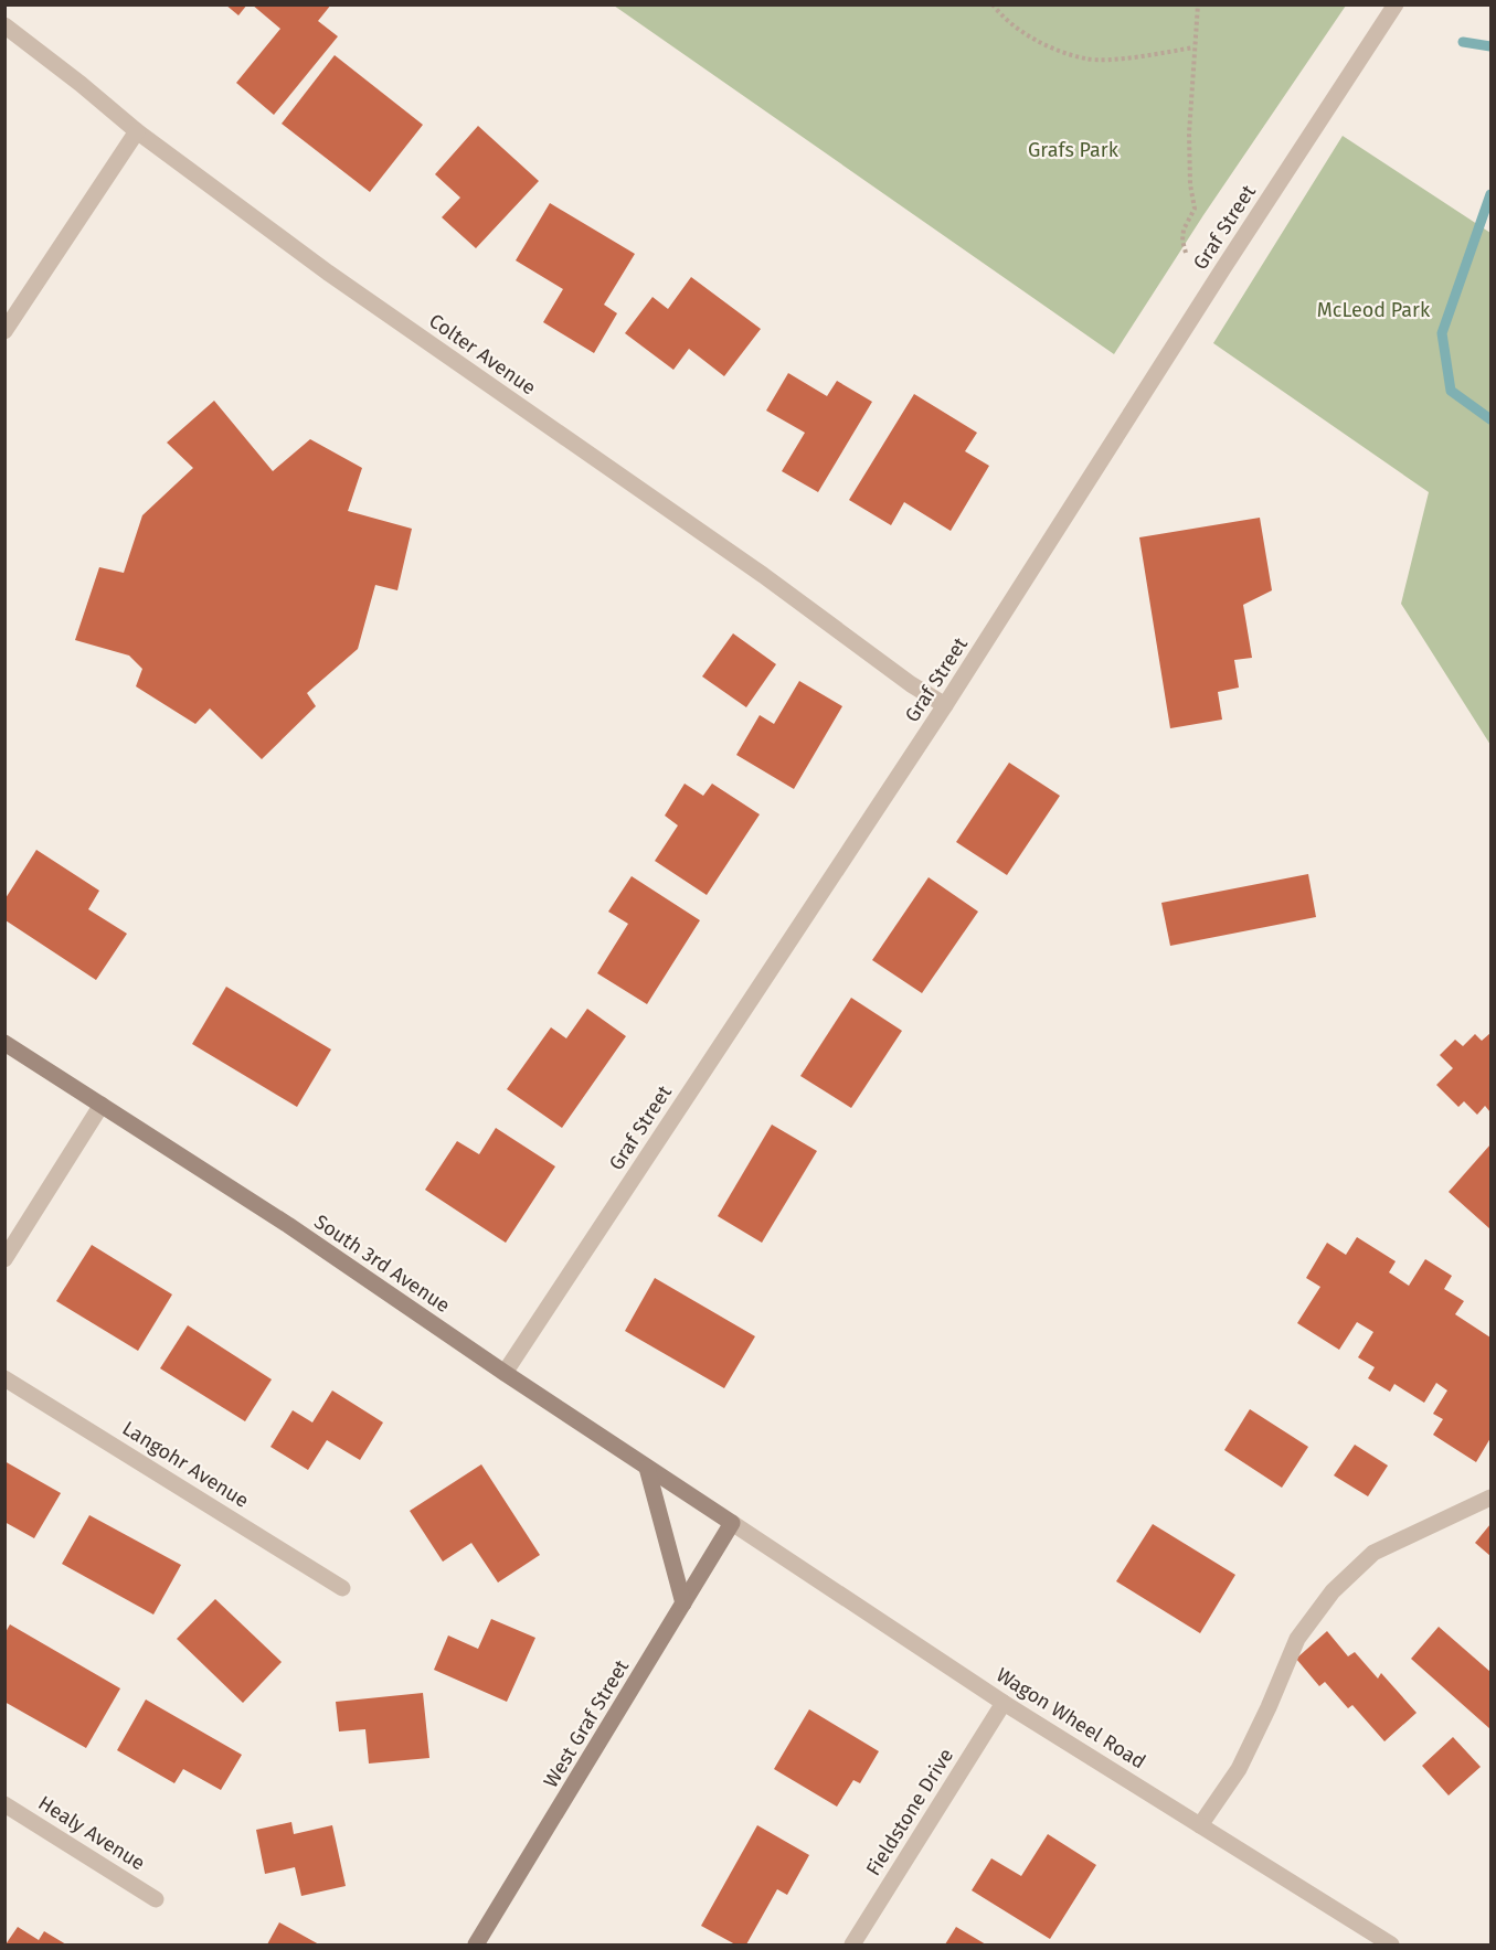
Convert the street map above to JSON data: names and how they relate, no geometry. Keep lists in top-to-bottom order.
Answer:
{
  "streets": {
    "main road": ["South 3rd Avenue", "West Graf Street"],
    "street": [
      "Graf Street",
      "Colter Avenue",
      "Langohr Avenue",
      "Wagon Wheel Road",
      "Fieldstone Drive",
      "Healy Avenue"
    ]
  },
  "crossings": [
    ["Graf Street", "Colter Avenue"],
    ["Graf Street", "South 3rd Avenue"],
    ["South 3rd Avenue", "Wagon Wheel Road"],
    ["South 3rd Avenue", "West Graf Street"],
    ["Wagon Wheel Road", "West Graf Street"],
    ["Wagon Wheel Road", "Fieldstone Drive"]
  ],
  "parks": ["Grafs Park", "McLeod Park"]
}
